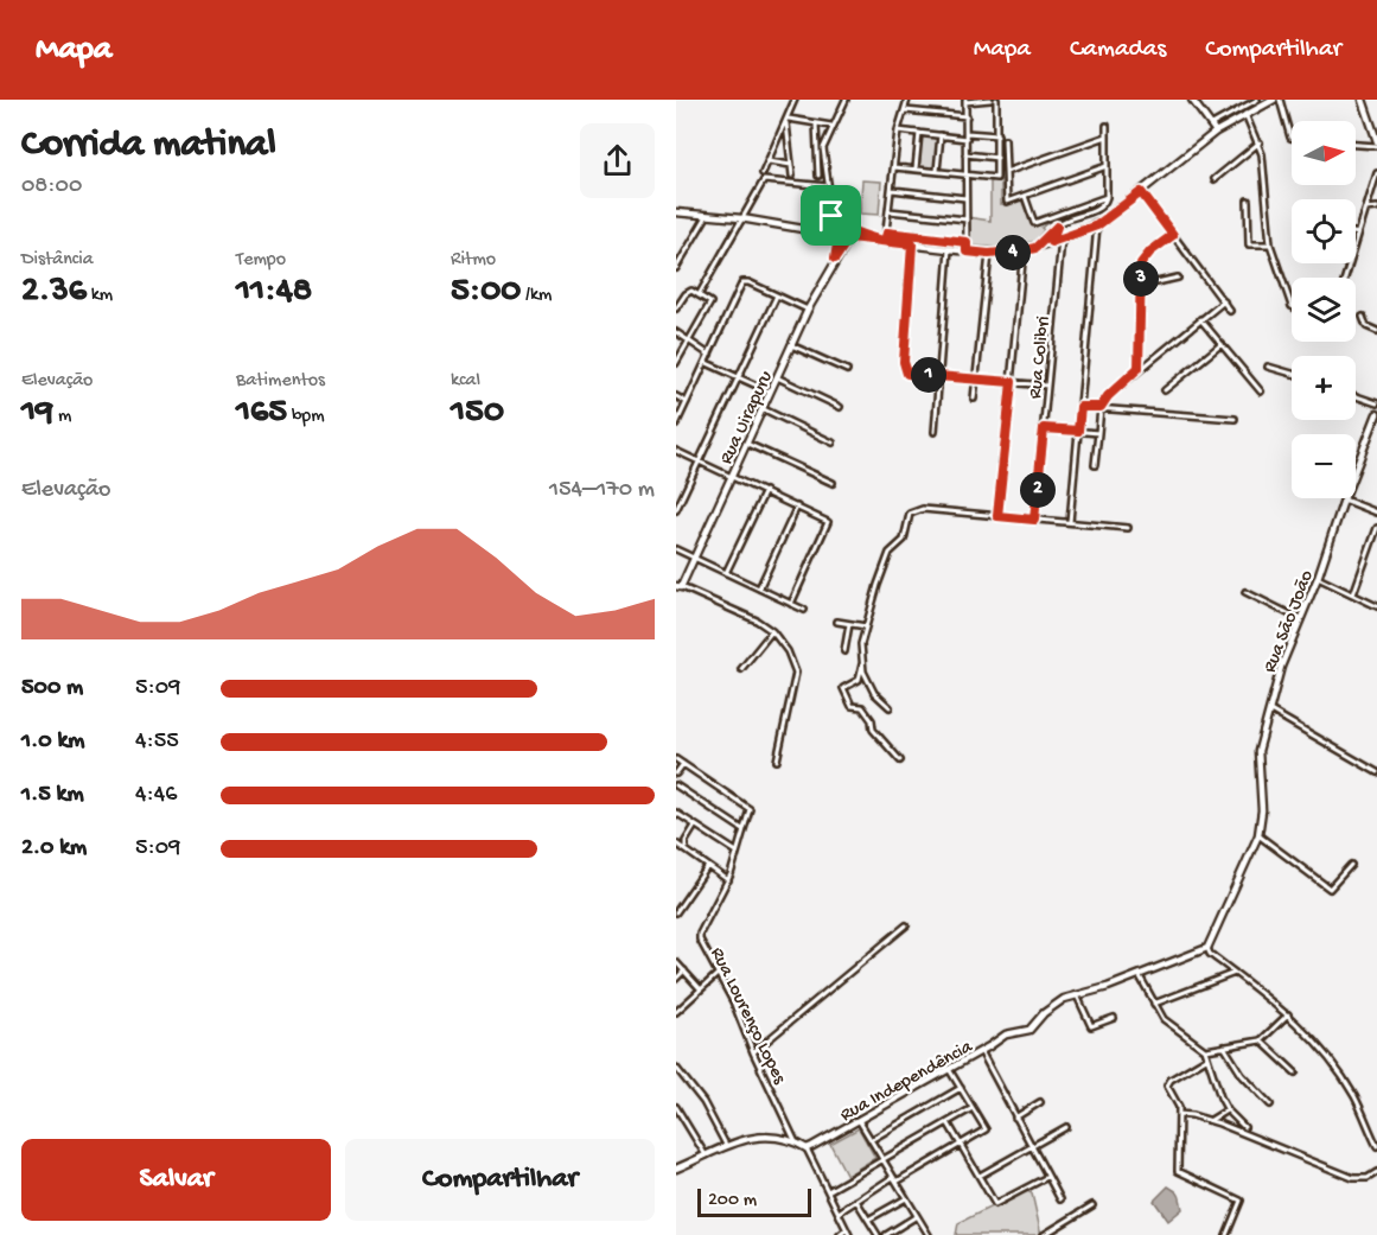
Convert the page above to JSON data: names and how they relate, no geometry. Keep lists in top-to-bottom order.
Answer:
{
  "streets": {
    "street": [
      "Rua Colibri",
      "Rua Uirapuru",
      "Rua São João",
      "Rua Lourenço Lopes",
      "Rua Independência"
    ]
  },
  "scale_bar": "200 m",
  "north": "right",
  "page": {
    "header": "Mapa",
    "nav": ["Mapa", "Camadas", "Compartilhar"],
    "heading": ["Corrida matinal", "08:00"],
    "map_buttons": ["+", "−"],
    "stats": [
      ["Distância", "2.36 km"],
      ["Tempo", "11:48"],
      ["Ritmo", "5:00 /km"],
      ["Elevação", "19 m"],
      ["Batimentos", "165 bpm"],
      ["kcal", "150"]
    ],
    "pins": [
      "4",
      "3",
      "1",
      "2"
    ],
    "chart": ["Elevação", "154–170 m"],
    "list": [
      {
        "name": "500 m",
        "note": "5:09"
      },
      {
        "name": "1.0 km",
        "note": "4:55"
      },
      {
        "name": "1.5 km",
        "note": "4:46"
      },
      {
        "name": "2.0 km",
        "note": "5:09"
      }
    ],
    "buttons": ["Salvar", "Compartilhar"],
    "scale": "200 m"
  }
}
